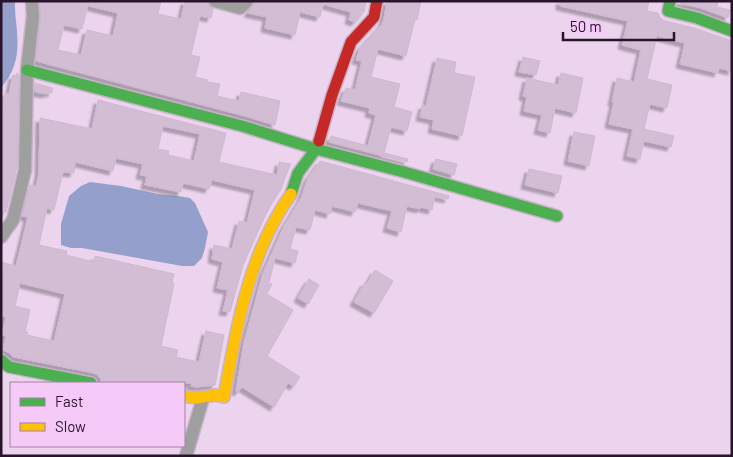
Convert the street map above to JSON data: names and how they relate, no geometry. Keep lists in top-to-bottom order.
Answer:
{
  "legend": ["Fast", "Slow"],
  "scale_bar": "50 m"
}
